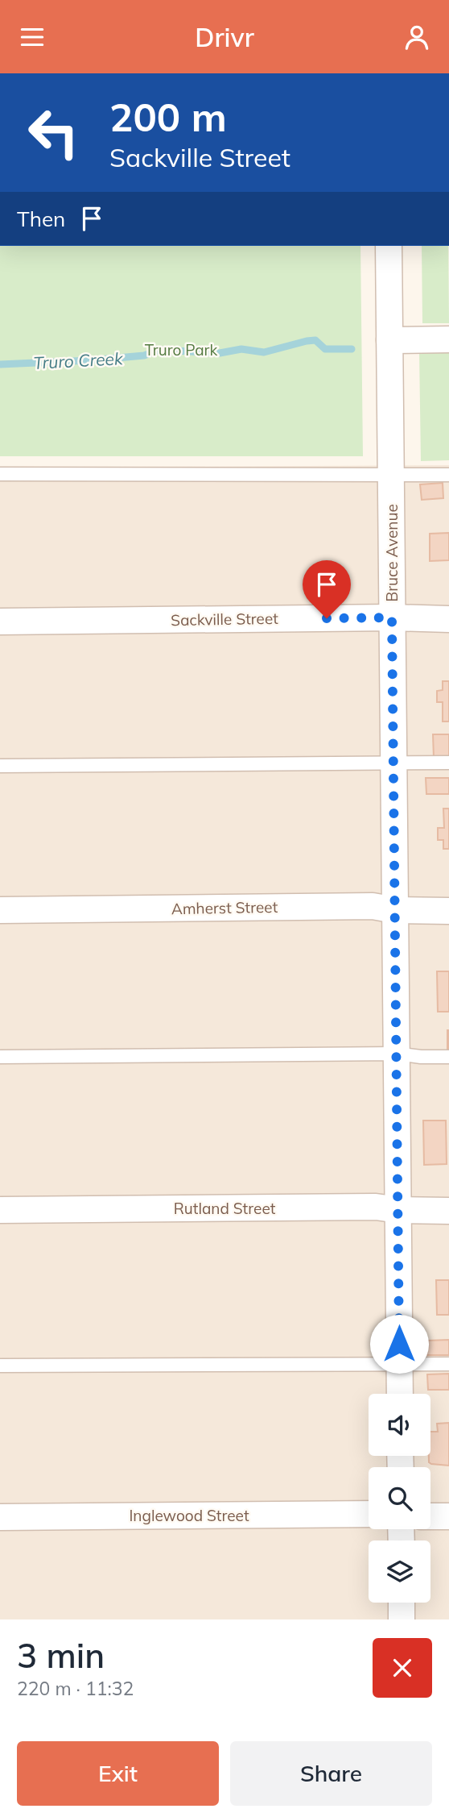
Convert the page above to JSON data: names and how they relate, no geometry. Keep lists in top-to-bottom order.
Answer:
{
  "streets": {
    "street": [
      "Bruce Avenue",
      "Sackville Street",
      "Amherst Street",
      "Rutland Street",
      "Inglewood Street"
    ]
  },
  "crossings": [
    ["Bruce Avenue", "Sackville Street"],
    ["Bruce Avenue", "Amherst Street"],
    ["Bruce Avenue", "Rutland Street"]
  ],
  "water": ["Truro Creek"],
  "parks": ["Truro Park"],
  "page": {
    "header": "Drivr",
    "turn": ["200 m", "Sackville Street"],
    "then": "Then",
    "heading": ["3 min", "220 m · 11:32"],
    "buttons": ["Exit", "Share"]
  }
}
